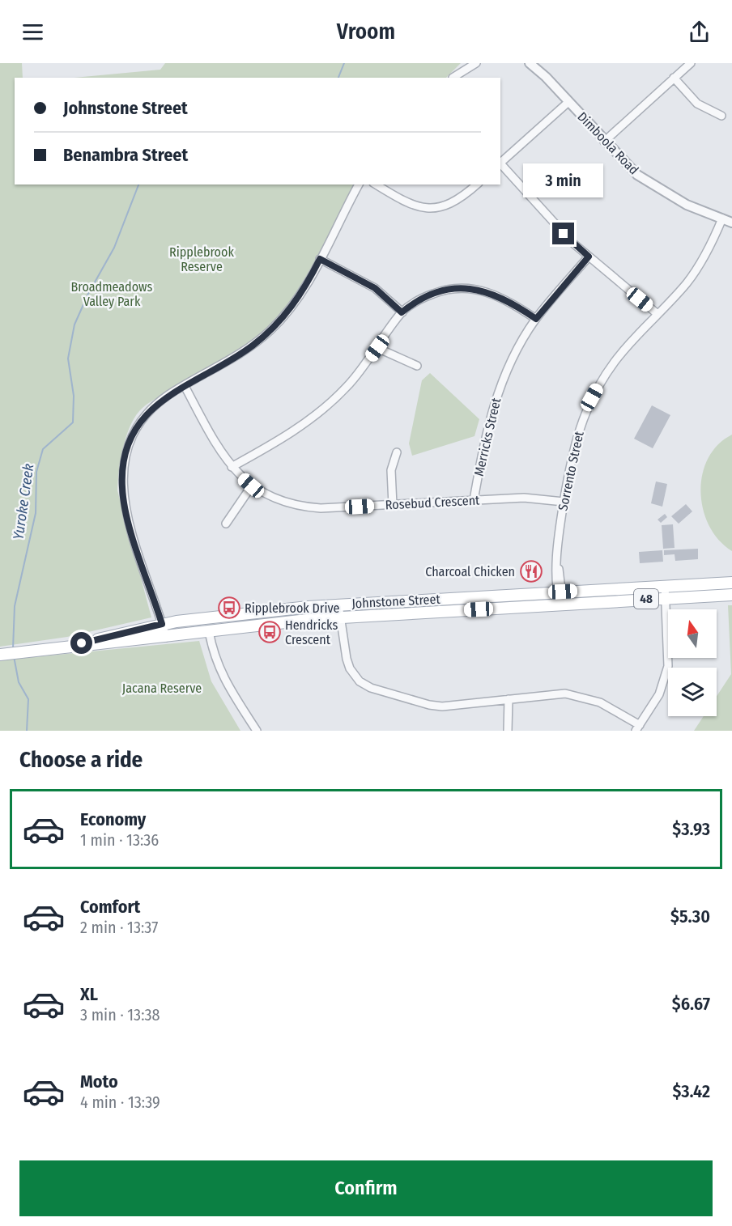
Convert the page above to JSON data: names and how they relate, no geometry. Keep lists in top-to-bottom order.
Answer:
{
  "streets": {
    "main road": ["48", "Johnstone Street"],
    "street": [
      "Dimboola Road",
      "Merricks Street",
      "Sorrento Street",
      "Rosebud Crescent"
    ]
  },
  "crossings": [
    ["Dimboola Road", "Sorrento Street"],
    ["Merricks Street", "Rosebud Crescent"],
    ["Sorrento Street", "Rosebud Crescent"],
    ["Sorrento Street", "Johnstone Street"]
  ],
  "water": ["Yuroke Creek"],
  "parks": ["Ripplebrook Reserve", "Broadmeadows Valley Park", "Jacana Reserve"],
  "places": {
    "restaurant": ["Charcoal Chicken"],
    "bus stop": ["Ripplebrook Drive", "Hendricks Crescent"]
  },
  "north": "top",
  "page": {
    "header": "Vroom",
    "banner": ["Johnstone Street", "Benambra Street"],
    "bubble": "3 min",
    "heading": "Choose a ride",
    "list": [
      {
        "name": "Economy",
        "note": "1 min · 13:36",
        "value": "$3.93"
      },
      {
        "name": "Comfort",
        "note": "2 min · 13:37",
        "value": "$5.30"
      },
      {
        "name": "XL",
        "note": "3 min · 13:38",
        "value": "$6.67"
      },
      {
        "name": "Moto",
        "note": "4 min · 13:39",
        "value": "$3.42"
      }
    ],
    "buttons": "Confirm"
  }
}
